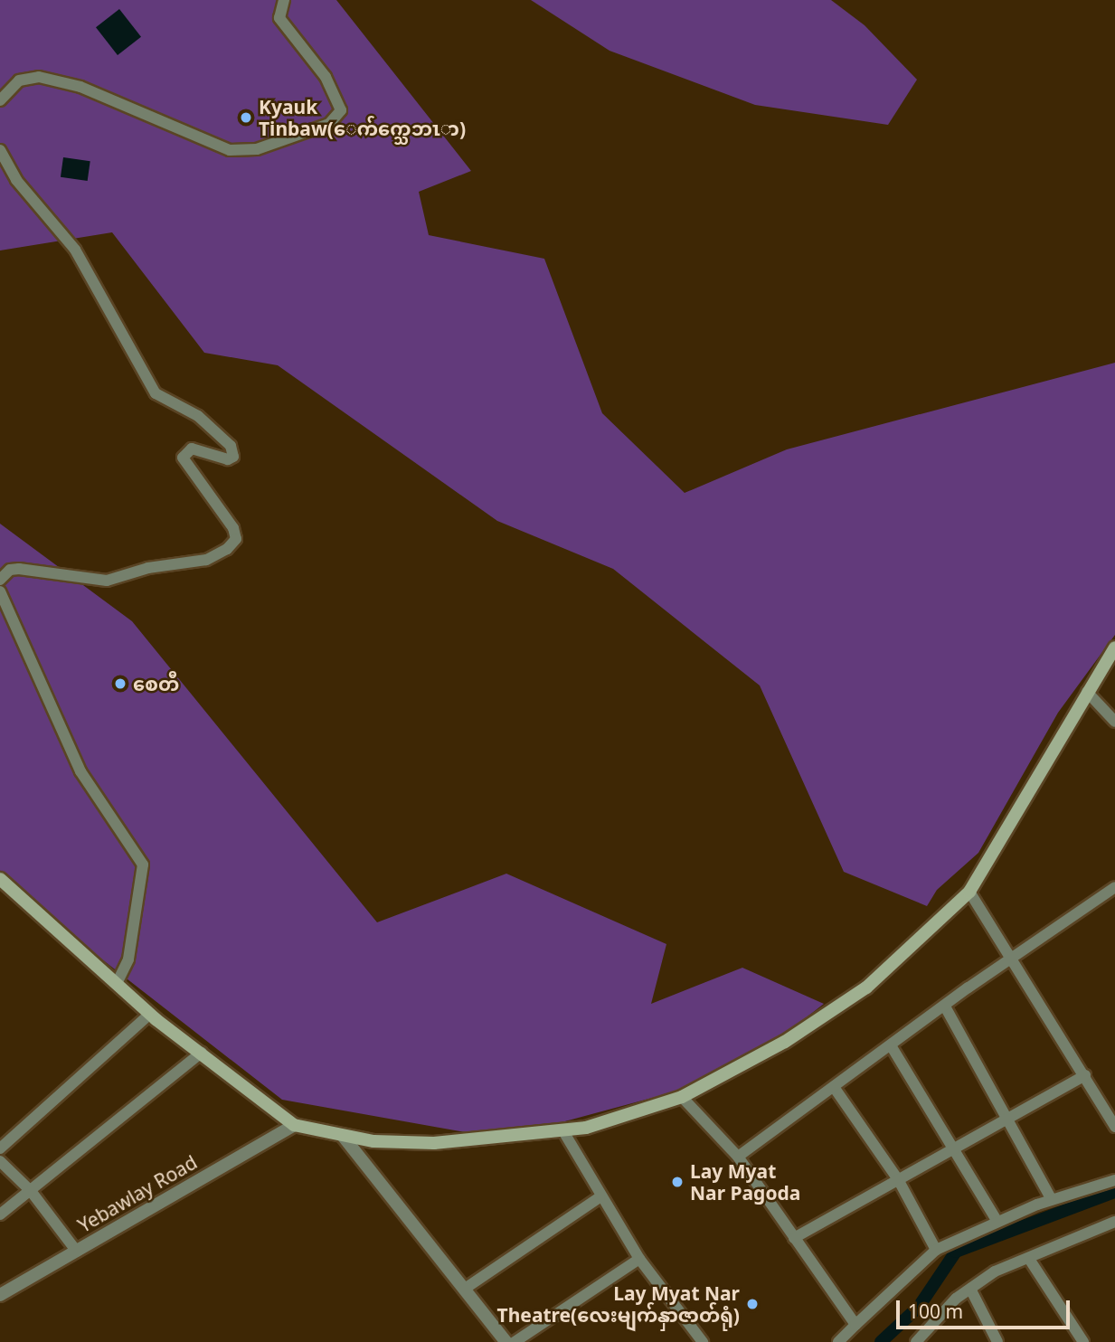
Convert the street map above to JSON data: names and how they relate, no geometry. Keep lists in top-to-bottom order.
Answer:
{
  "streets": {
    "street": ["Yebawlay Road"]
  },
  "places": [
    "Kyauk Tinbaw(ေက်က္သေဘၤာ)",
    "စေတီ",
    "Lay Myat Nar Pagoda",
    "Lay Myat Nar Theatre(လေးမျက်နှာဇာတ်ရုံ)"
  ],
  "scale_bar": "100 m"
}
